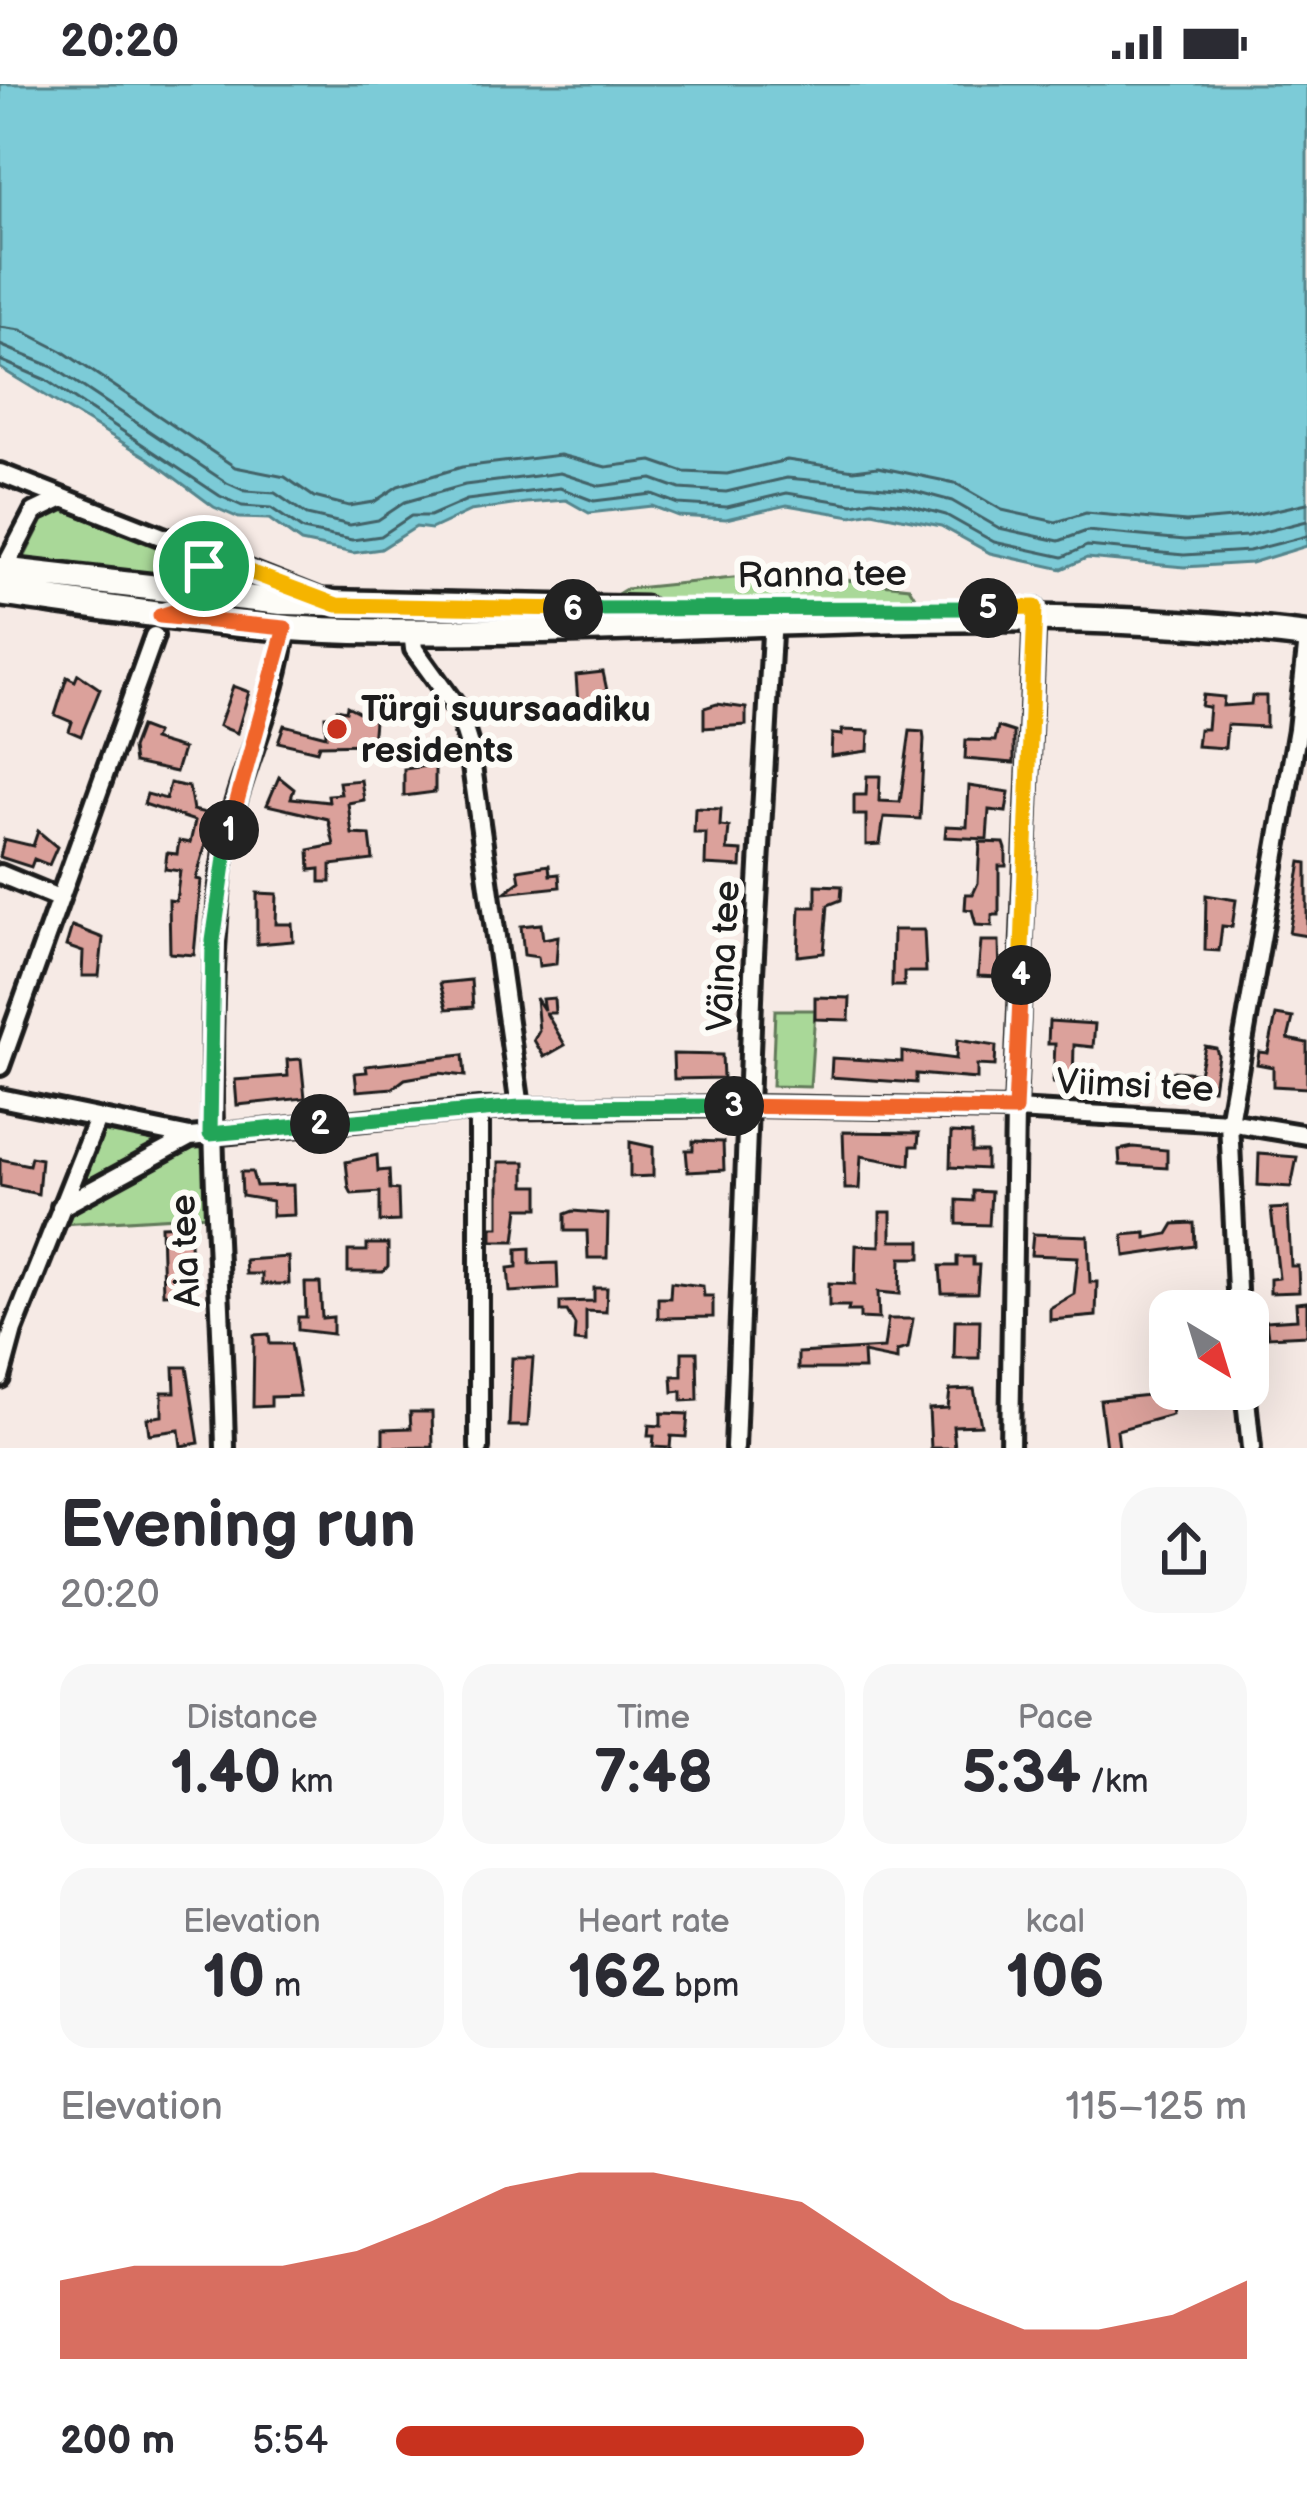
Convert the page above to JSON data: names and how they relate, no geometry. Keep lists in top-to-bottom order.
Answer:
{
  "streets": {
    "main road": ["Ranna tee"],
    "street": ["Väina tee", "Viimsi tee", "Aia tee"]
  },
  "crossings": [
    ["Ranna tee", "Väina tee"],
    ["Väina tee", "Viimsi tee"],
    ["Viimsi tee", "Aia tee"]
  ],
  "places": ["Türgi suursaadiku residents"],
  "north": "bottom right",
  "page": {
    "status": "20:20",
    "pins": [
      "5",
      "6",
      "1",
      "4",
      "3",
      "2"
    ],
    "heading": ["Evening run", "20:20"],
    "stats": [
      ["Distance", "1.40 km"],
      ["Time", "7:48"],
      ["Pace", "5:34 /km"],
      ["Elevation", "10 m"],
      ["Heart rate", "162 bpm"],
      ["kcal", "106"]
    ],
    "chart": ["Elevation", "115–125 m"],
    "list": [
      {
        "name": "200 m",
        "note": "5:54"
      }
    ]
  }
}
